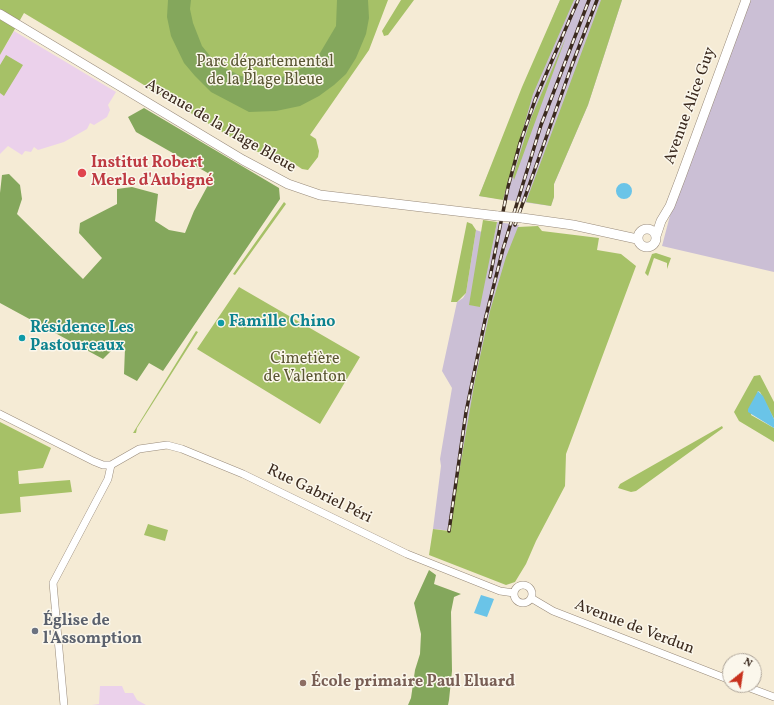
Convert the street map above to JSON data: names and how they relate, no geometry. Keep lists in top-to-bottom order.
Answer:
{
  "streets": {
    "main road": ["Avenue Alice Guy", "Avenue de la Plage Bleue"],
    "street": ["Rue Gabriel Péri", "Avenue de Verdun"]
  },
  "crossings": [
    ["Avenue Alice Guy", "Avenue de la Plage Bleue"],
    ["Rue Gabriel Péri", "Avenue de Verdun"]
  ],
  "parks": ["Parc départemental de la Plage Bleue", "Cimetière de Valenton"],
  "places": [
    "Institut Robert Merle d'Aubigné",
    "Famille Chino",
    "Résidence Les Pastoureaux",
    "Église de l'Assomption",
    "École primaire Paul Eluard"
  ],
  "north": "top right"
}
